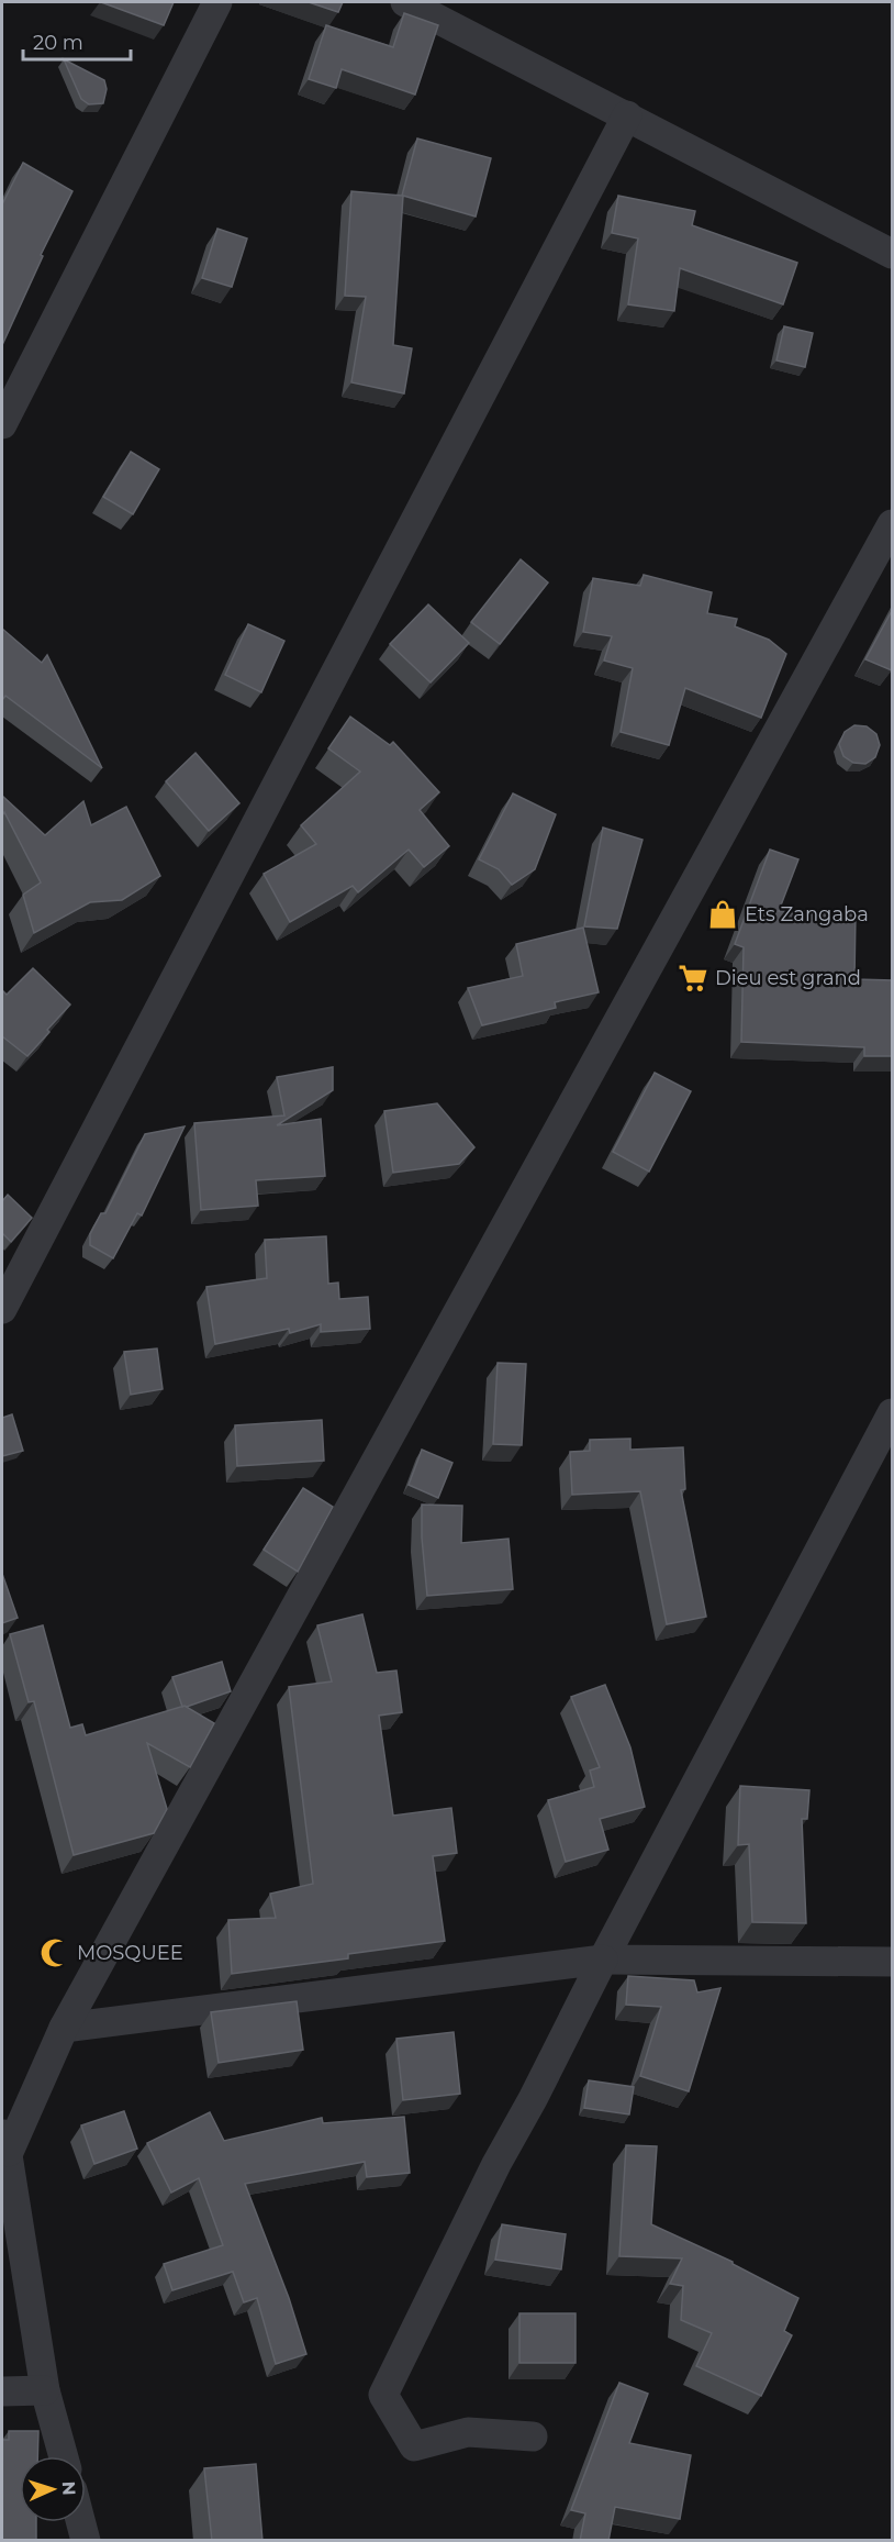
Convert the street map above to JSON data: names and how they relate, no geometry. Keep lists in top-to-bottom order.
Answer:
{
  "places": {
    "shop": ["Ets Zangaba"],
    "supermarket": ["Dieu est grand"],
    "mosque": ["MOSQUEE"]
  },
  "scale_bar": "20 m",
  "north": "right"
}
